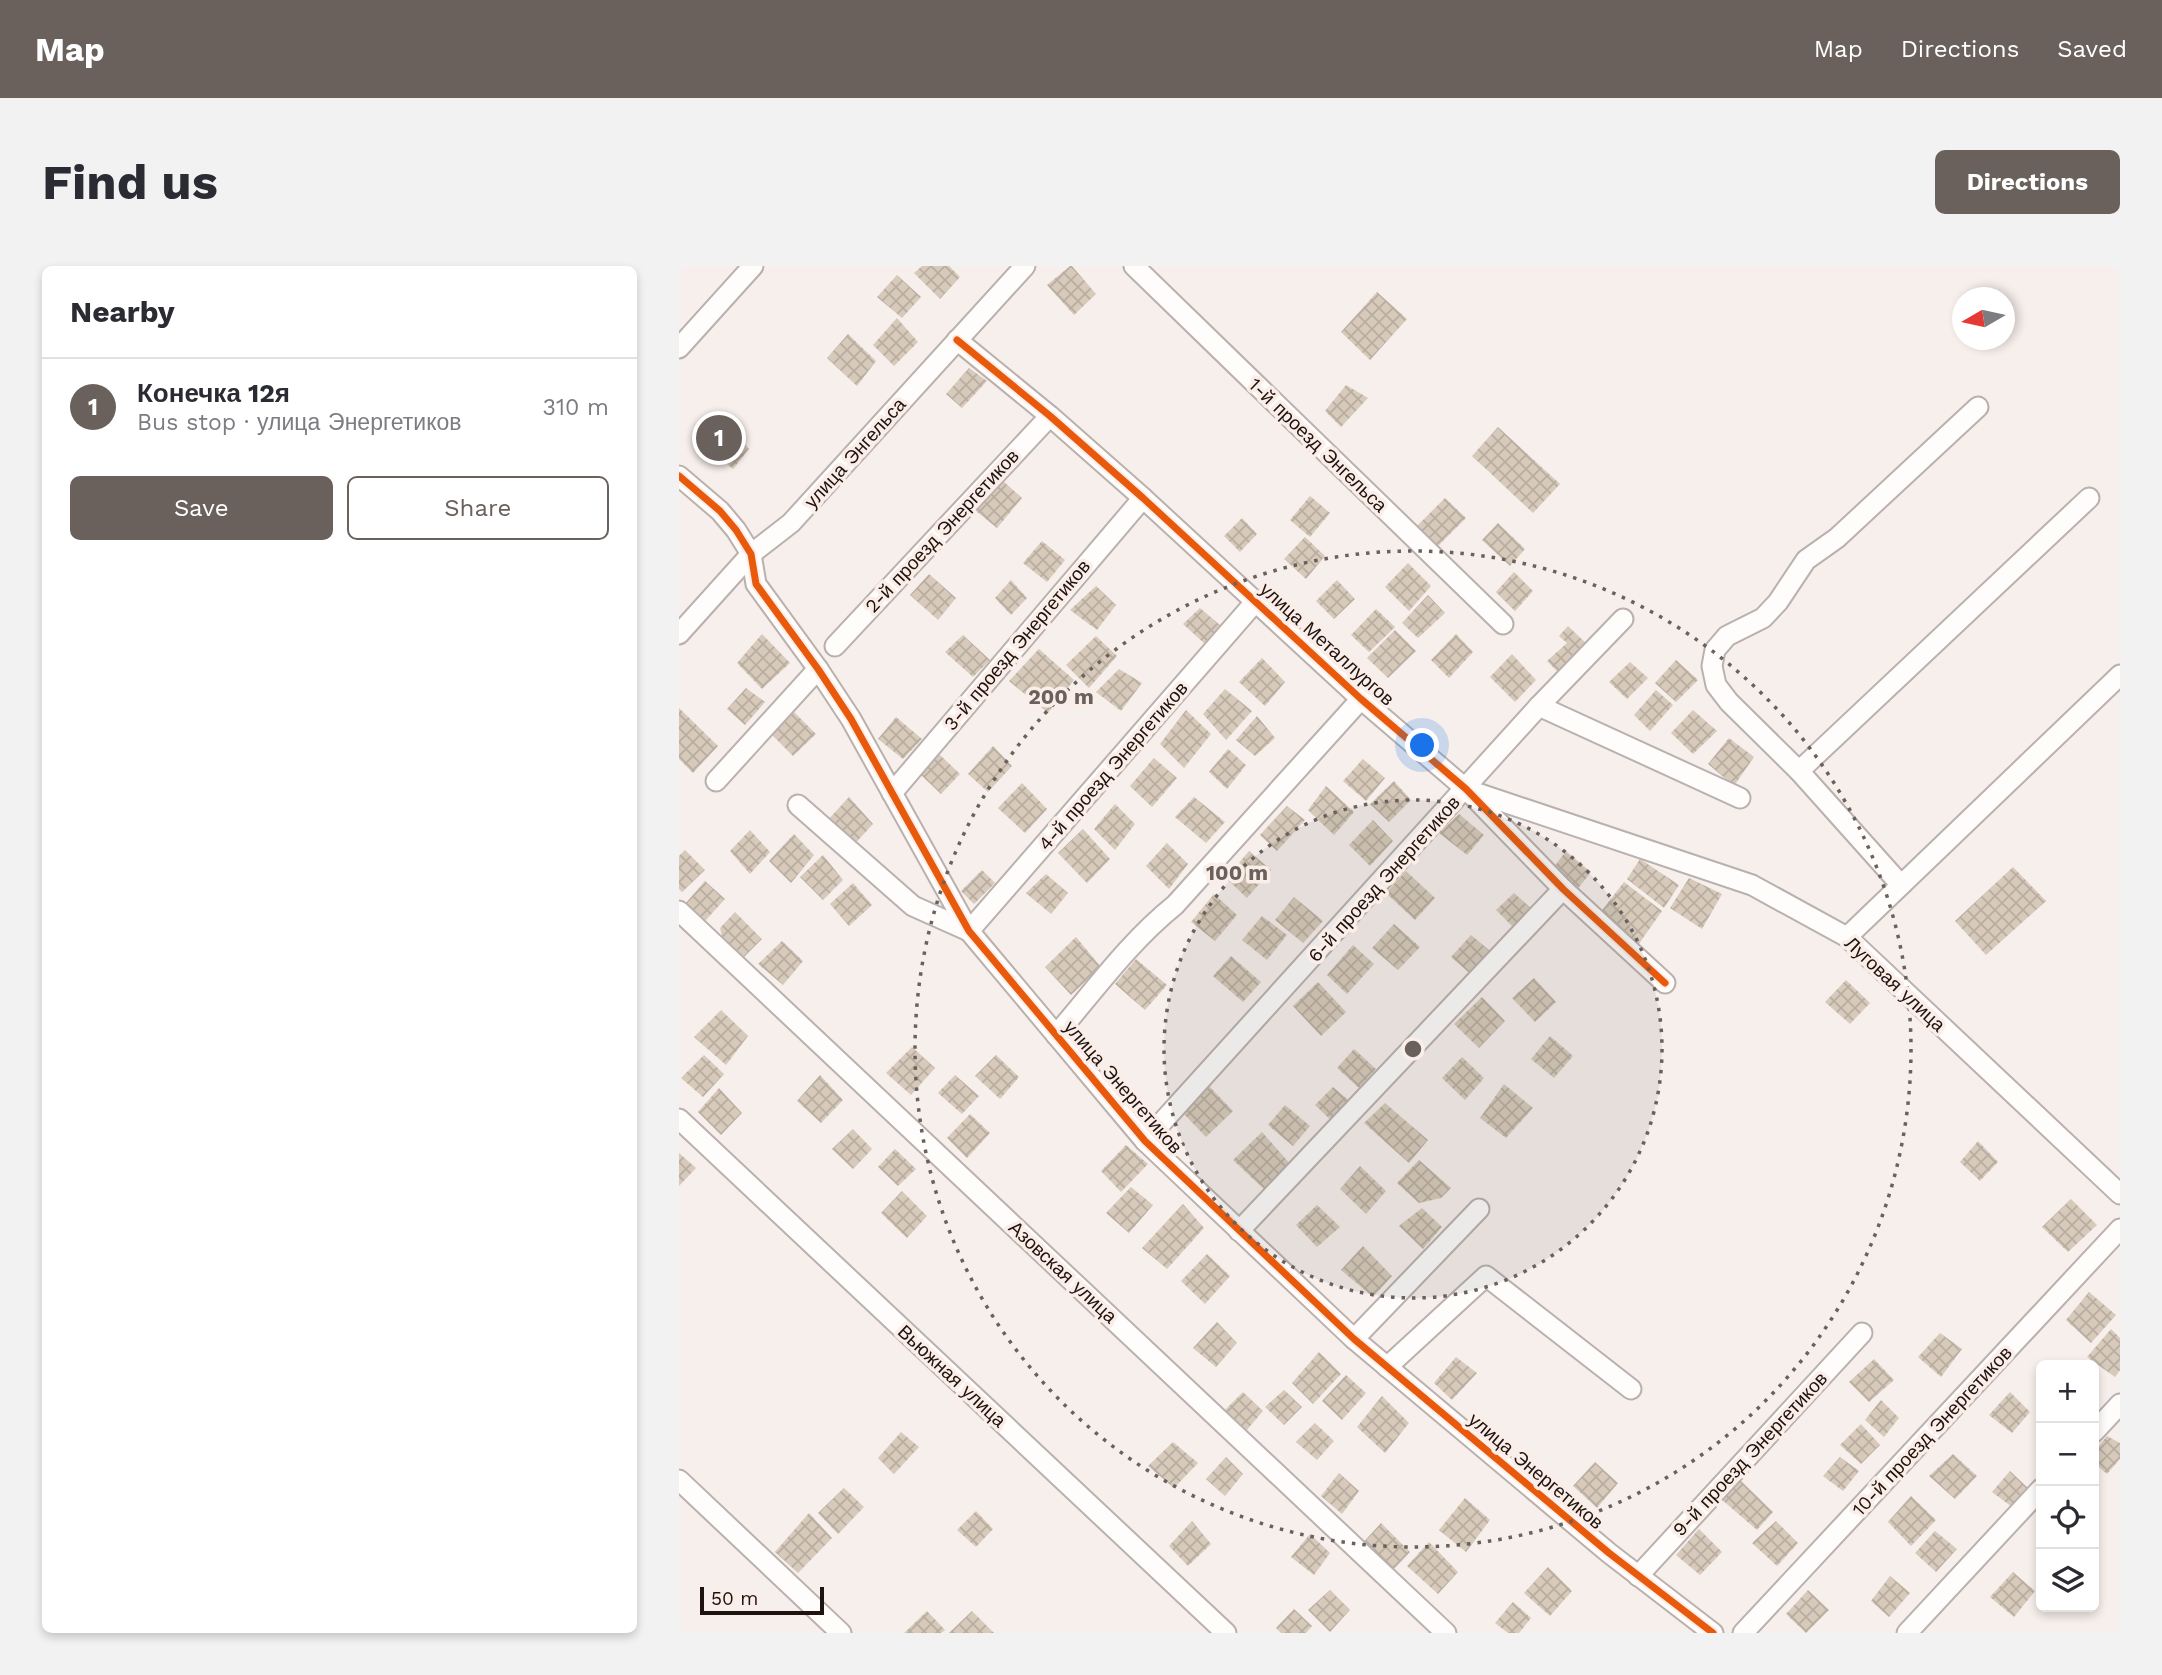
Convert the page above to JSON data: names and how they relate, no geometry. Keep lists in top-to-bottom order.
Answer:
{
  "streets": {
    "street": [
      "1-й проезд Энгельса",
      "улица Энгельса",
      "2-й проезд Энергетиков",
      "улица Металлургов",
      "3-й проезд Энергетиков",
      "4-й проезд Энергетиков",
      "6-й проезд Энергетиков",
      "Луговая улица",
      "улица Энергетиков",
      "Азовская улица",
      "Вьюжная улица",
      "10-й проезд Энергетиков",
      "9-й проезд Энергетиков"
    ]
  },
  "crossings": [
    ["улица Энгельса", "улица Металлургов"],
    ["улица Энгельса", "улица Энергетиков"],
    ["2-й проезд Энергетиков", "улица Металлургов"],
    ["улица Металлургов", "3-й проезд Энергетиков"],
    ["улица Металлургов", "4-й проезд Энергетиков"],
    ["улица Металлургов", "6-й проезд Энергетиков"],
    ["улица Металлургов", "Луговая улица"],
    ["3-й проезд Энергетиков", "улица Энергетиков"],
    ["4-й проезд Энергетиков", "улица Энергетиков"],
    ["6-й проезд Энергетиков", "Луговая улица"],
    ["6-й проезд Энергетиков", "улица Энергетиков"],
    ["улица Энергетиков", "9-й проезд Энергетиков"]
  ],
  "scale_bar": "50 m",
  "north": "left",
  "page": {
    "header": "Map",
    "nav": ["Map", "Directions", "Saved"],
    "buttons": [
      "Directions",
      ["Save", "Share"]
    ],
    "title": "Find us",
    "heading": "Nearby",
    "list": [
      {
        "mark": "1",
        "name": "Конечка 12я",
        "note": "Bus stop · улица Энергетиков",
        "value": "310 m"
      }
    ],
    "pins": "1",
    "map_buttons": ["+", "−"],
    "scale": "50 m"
  },
  "rings": ["200 m", "100 m"]
}
